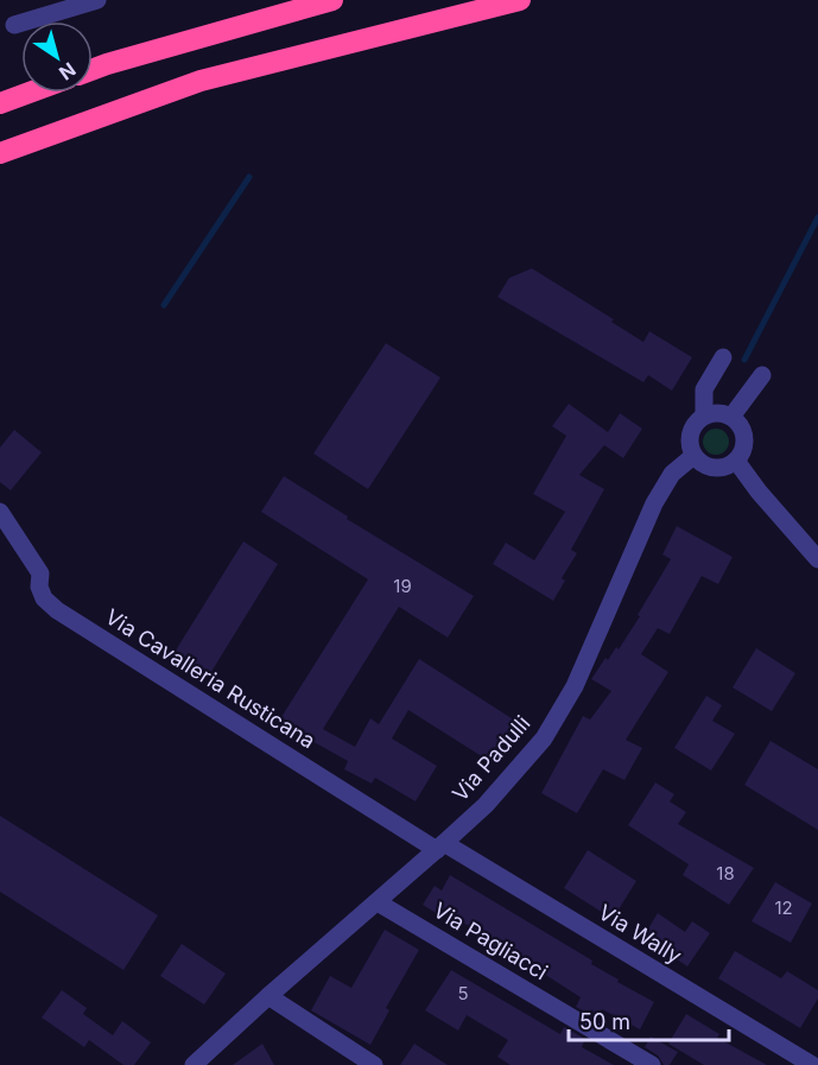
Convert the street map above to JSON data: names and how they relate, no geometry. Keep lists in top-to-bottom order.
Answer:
{
  "streets": {
    "street": [
      "Via Cavalleria Rusticana",
      "Via Padulli",
      "Via Wally",
      "Via Pagliacci"
    ]
  },
  "crossings": [
    ["Via Cavalleria Rusticana", "Via Padulli"],
    ["Via Cavalleria Rusticana", "Via Wally"],
    ["Via Padulli", "Via Wally"],
    ["Via Padulli", "Via Pagliacci"]
  ],
  "house_numbers": [
    "19",
    "18",
    "12",
    "5"
  ],
  "scale_bar": "50 m",
  "north": "bottom right"
}
